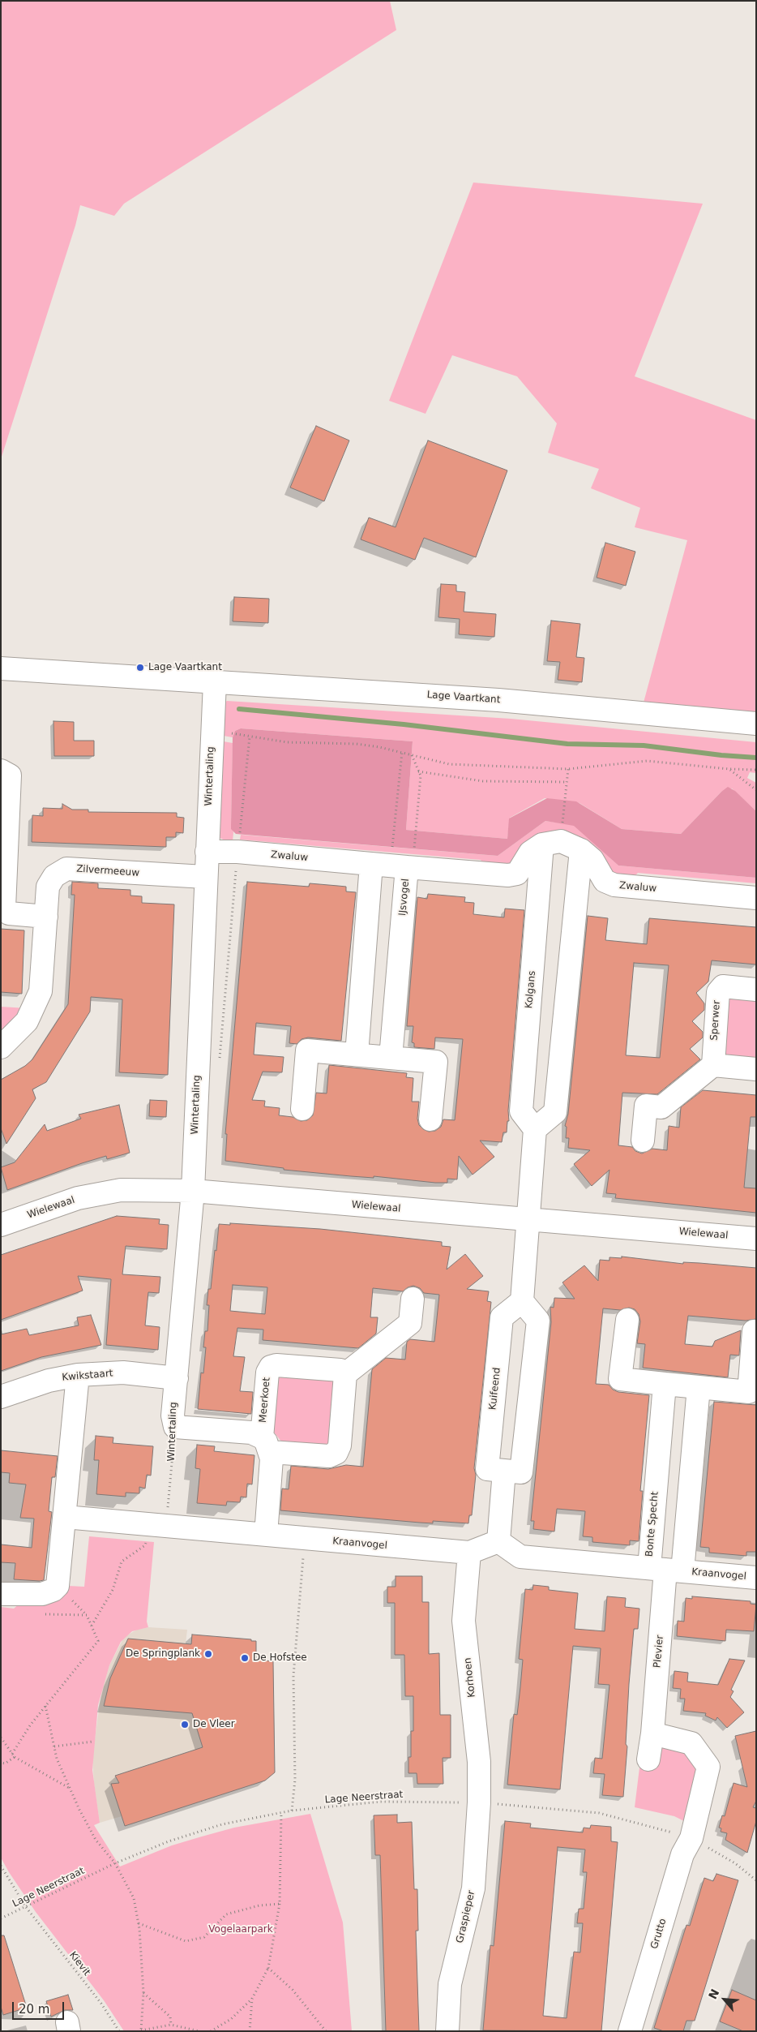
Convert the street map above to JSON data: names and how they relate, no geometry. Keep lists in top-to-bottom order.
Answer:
{
  "streets": {
    "street": [
      "Lage Vaartkant",
      "Wintertaling",
      "Zwaluw",
      "Zilvermeeuw",
      "IJsvogel",
      "Kolgans",
      "Sperwer",
      "Wielewaal",
      "Kwikstaart",
      "Kuifeend",
      "Meerkoet",
      "Bonte Specht",
      "Kraanvogel",
      "Plevier",
      "Korhoen",
      "Graspieper",
      "Grutto"
    ],
    "path": ["Lage Neerstraat", "Kievit"]
  },
  "crossings": [
    ["Lage Vaartkant", "Wintertaling"],
    ["Wintertaling", "Zwaluw"],
    ["Wintertaling", "Zilvermeeuw"],
    ["Wintertaling", "Wielewaal"],
    ["Wintertaling", "Kwikstaart"],
    ["Wintertaling", "Meerkoet"],
    ["Wintertaling", "Kraanvogel"],
    ["Zwaluw", "IJsvogel"],
    ["Zwaluw", "Kolgans"],
    ["Meerkoet", "Kraanvogel"],
    ["Bonte Specht", "Kraanvogel"],
    ["Bonte Specht", "Plevier"],
    ["Kraanvogel", "Plevier"],
    ["Kraanvogel", "Korhoen"],
    ["Korhoen", "Lage Neerstraat"],
    ["Korhoen", "Graspieper"],
    ["Lage Neerstraat", "Graspieper"],
    ["Lage Neerstraat", "Grutto"],
    ["Lage Neerstraat", "Kievit"]
  ],
  "parks": ["Vogelaarpark"],
  "places": [
    "Lage Vaartkant",
    "De Springplank",
    "De Hofstee",
    "De Vleer"
  ],
  "scale_bar": "20 m",
  "north": "top left"
}
